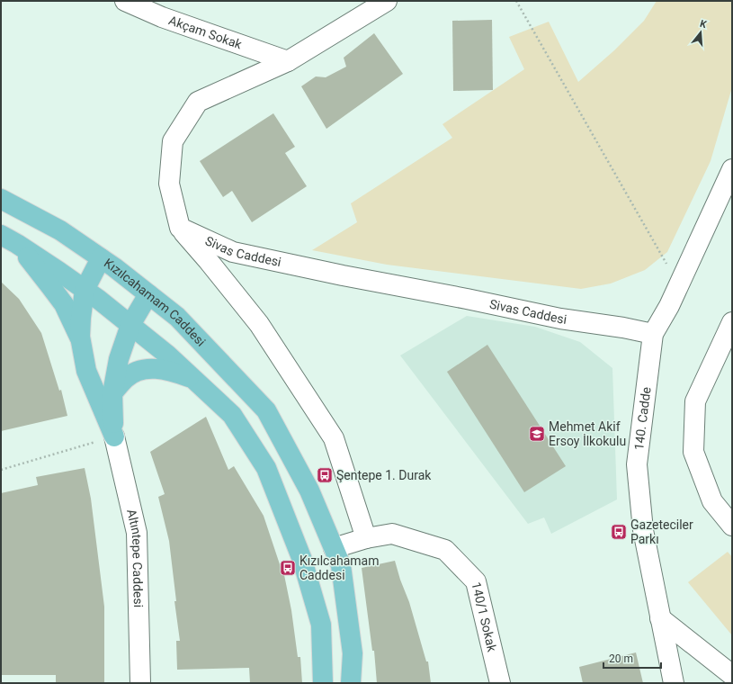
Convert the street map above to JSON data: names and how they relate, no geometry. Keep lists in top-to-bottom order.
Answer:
{
  "streets": {
    "main road": ["Kızılcahamam Caddesi"],
    "street": [
      "Akçam Sokak",
      "Sivas Caddesi",
      "140. Cadde",
      "Altıntepe Caddesi",
      "140/1 Sokak"
    ]
  },
  "crossings": [
    ["Sivas Caddesi", "140. Cadde"],
    ["Kızılcahamam Caddesi", "140/1 Sokak"]
  ],
  "places": {
    "school or university": ["Mehmet Akif Ersoy İlkokulu"],
    "bus stop": ["Şentepe 1. Durak", "Gazeteciler Parkı", "Kızılcahamam Caddesi"]
  },
  "scale_bar": "20 m",
  "north": "top"
}
